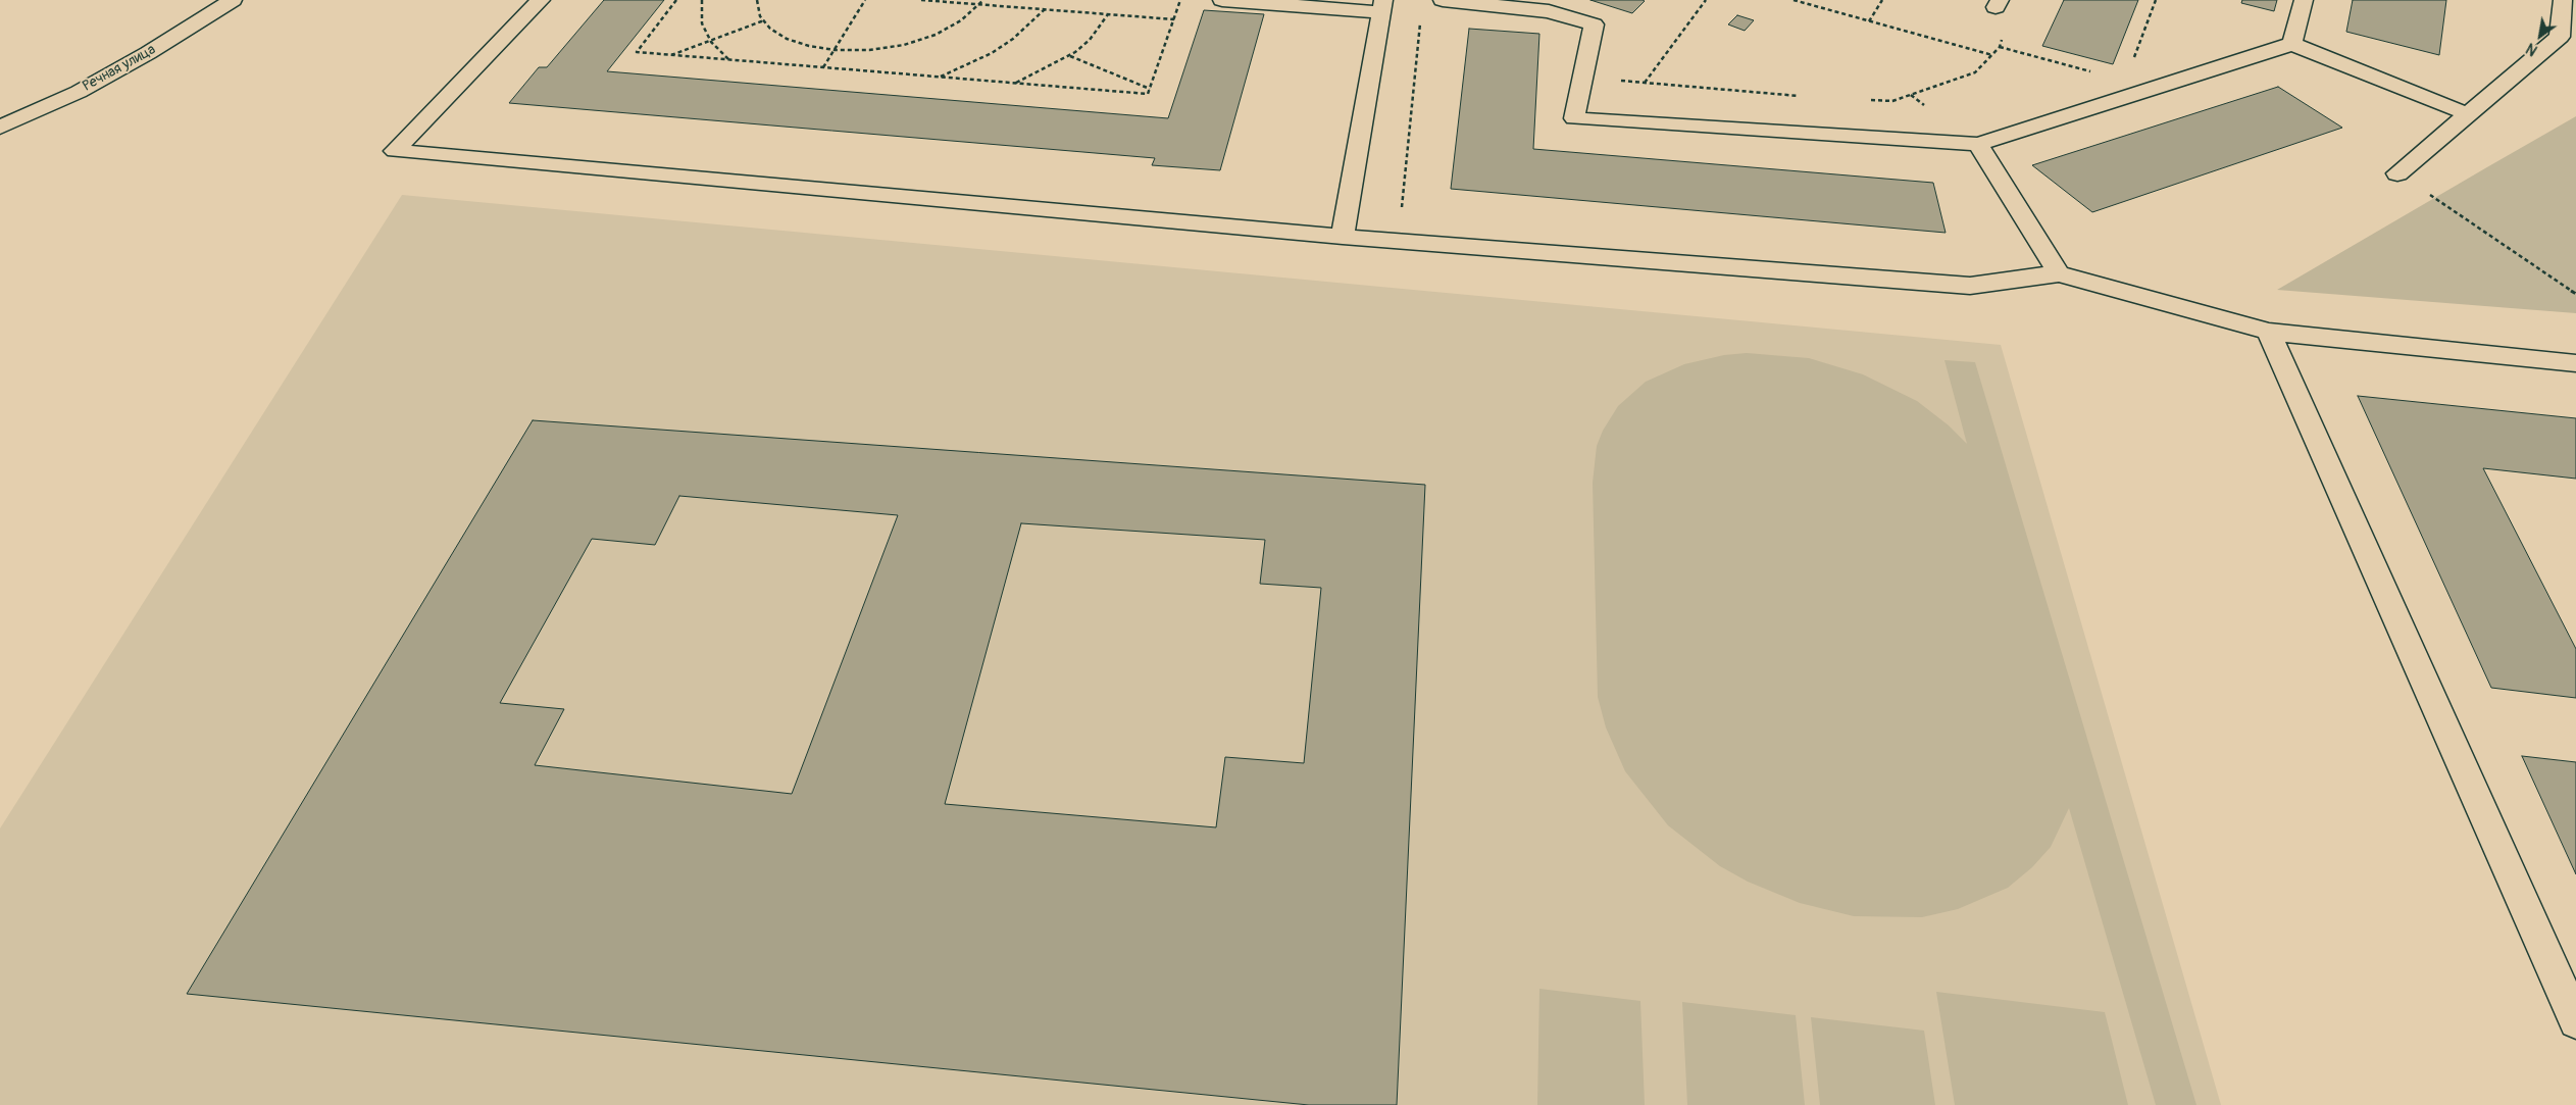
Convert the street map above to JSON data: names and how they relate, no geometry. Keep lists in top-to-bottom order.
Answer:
{
  "streets": {
    "lane": ["Речная улица"]
  },
  "north": "bottom left"
}
